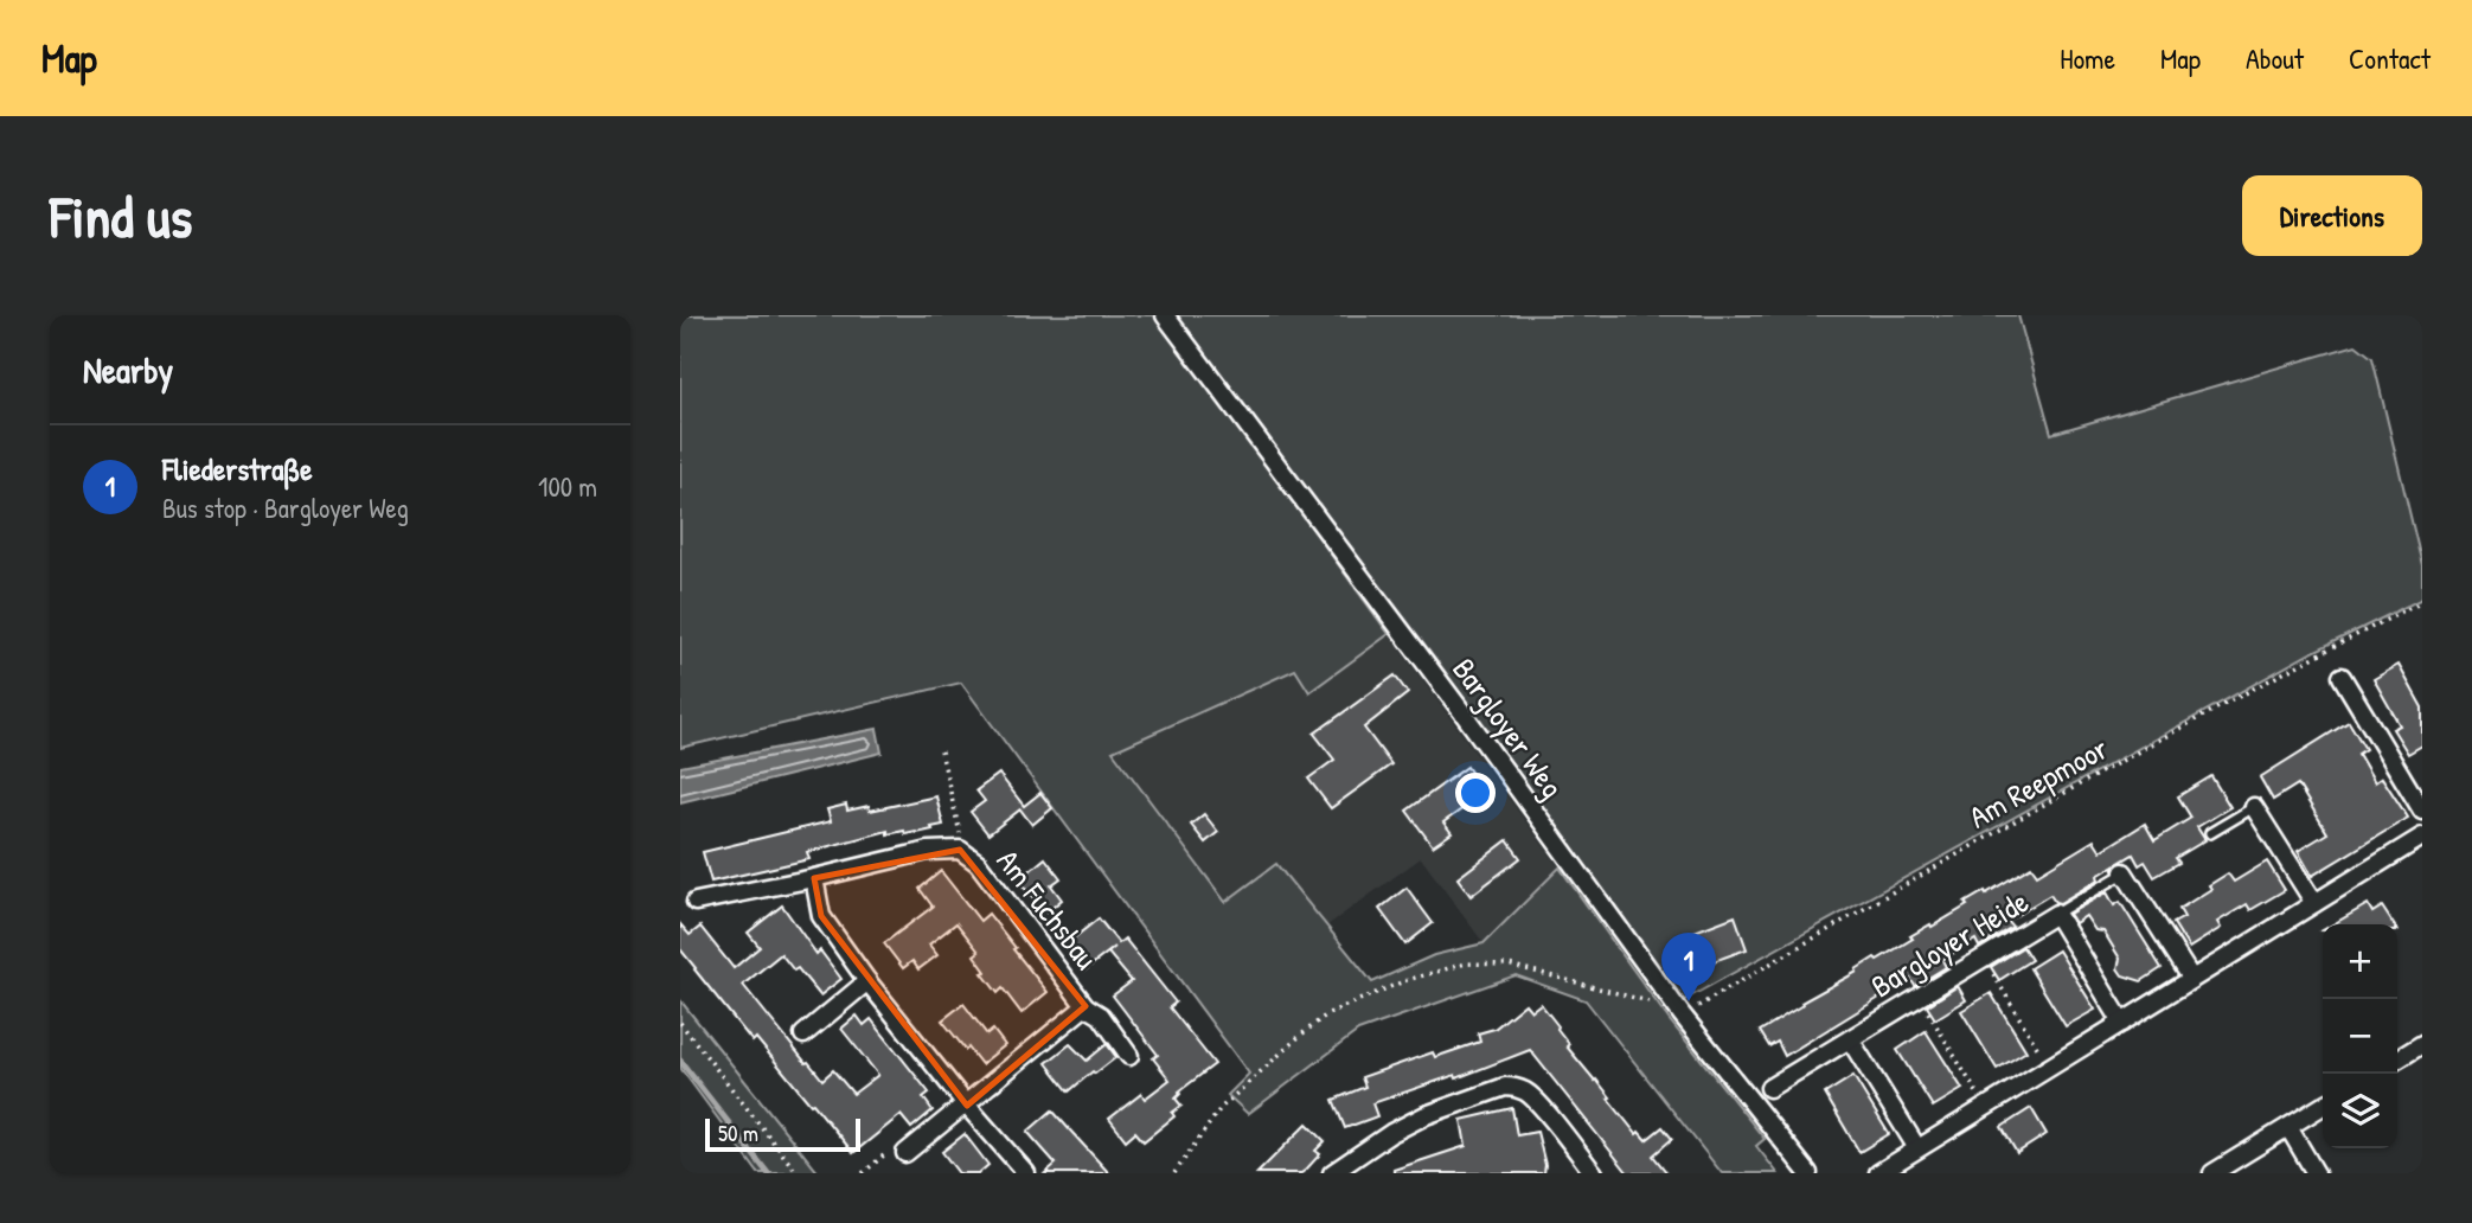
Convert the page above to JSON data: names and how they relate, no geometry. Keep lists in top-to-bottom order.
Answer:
{
  "streets": {
    "street": ["Bargloyer Weg", "Am Fuchsbau", "Bargloyer Heide"],
    "path": ["Am Reepmoor"]
  },
  "crossings": [
    ["Bargloyer Weg", "Am Reepmoor"]
  ],
  "scale_bar": "50 m",
  "page": {
    "header": "Map",
    "nav": [
      "Home",
      "Map",
      "About",
      "Contact"
    ],
    "buttons": "Directions",
    "title": "Find us",
    "heading": "Nearby",
    "list": [
      {
        "mark": "1",
        "name": "Fliederstraße",
        "note": "Bus stop · Bargloyer Weg",
        "value": "100 m"
      }
    ],
    "map_buttons": ["+", "−"],
    "pins": "1",
    "scale": "50 m"
  }
}
